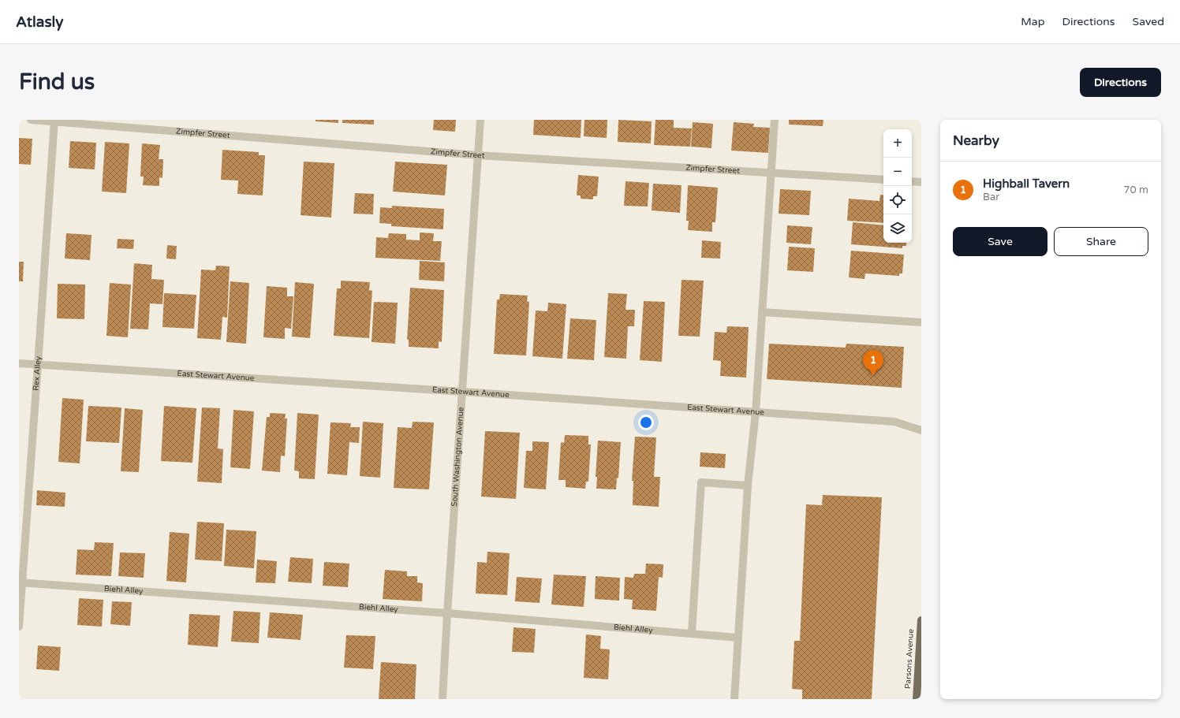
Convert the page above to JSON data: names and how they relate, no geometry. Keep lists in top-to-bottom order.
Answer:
{
  "streets": {
    "main road": ["Parsons Avenue"],
    "street": [
      "Zimpfer Street",
      "Rex Alley",
      "East Stewart Avenue",
      "South Washington Avenue",
      "Biehl Alley"
    ]
  },
  "crossings": [
    ["Zimpfer Street", "Rex Alley"],
    ["Zimpfer Street", "South Washington Avenue"],
    ["Rex Alley", "East Stewart Avenue"],
    ["Rex Alley", "Biehl Alley"],
    ["East Stewart Avenue", "South Washington Avenue"],
    ["South Washington Avenue", "Biehl Alley"]
  ],
  "page": {
    "header": "Atlasly",
    "nav": ["Map", "Directions", "Saved"],
    "buttons": [
      "Directions",
      ["Save", "Share"]
    ],
    "title": "Find us",
    "heading": "Nearby",
    "map_buttons": ["+", "−"],
    "list": [
      {
        "mark": "1",
        "name": "Highball Tavern",
        "note": "Bar",
        "value": "70 m"
      }
    ],
    "pins": "1"
  }
}
